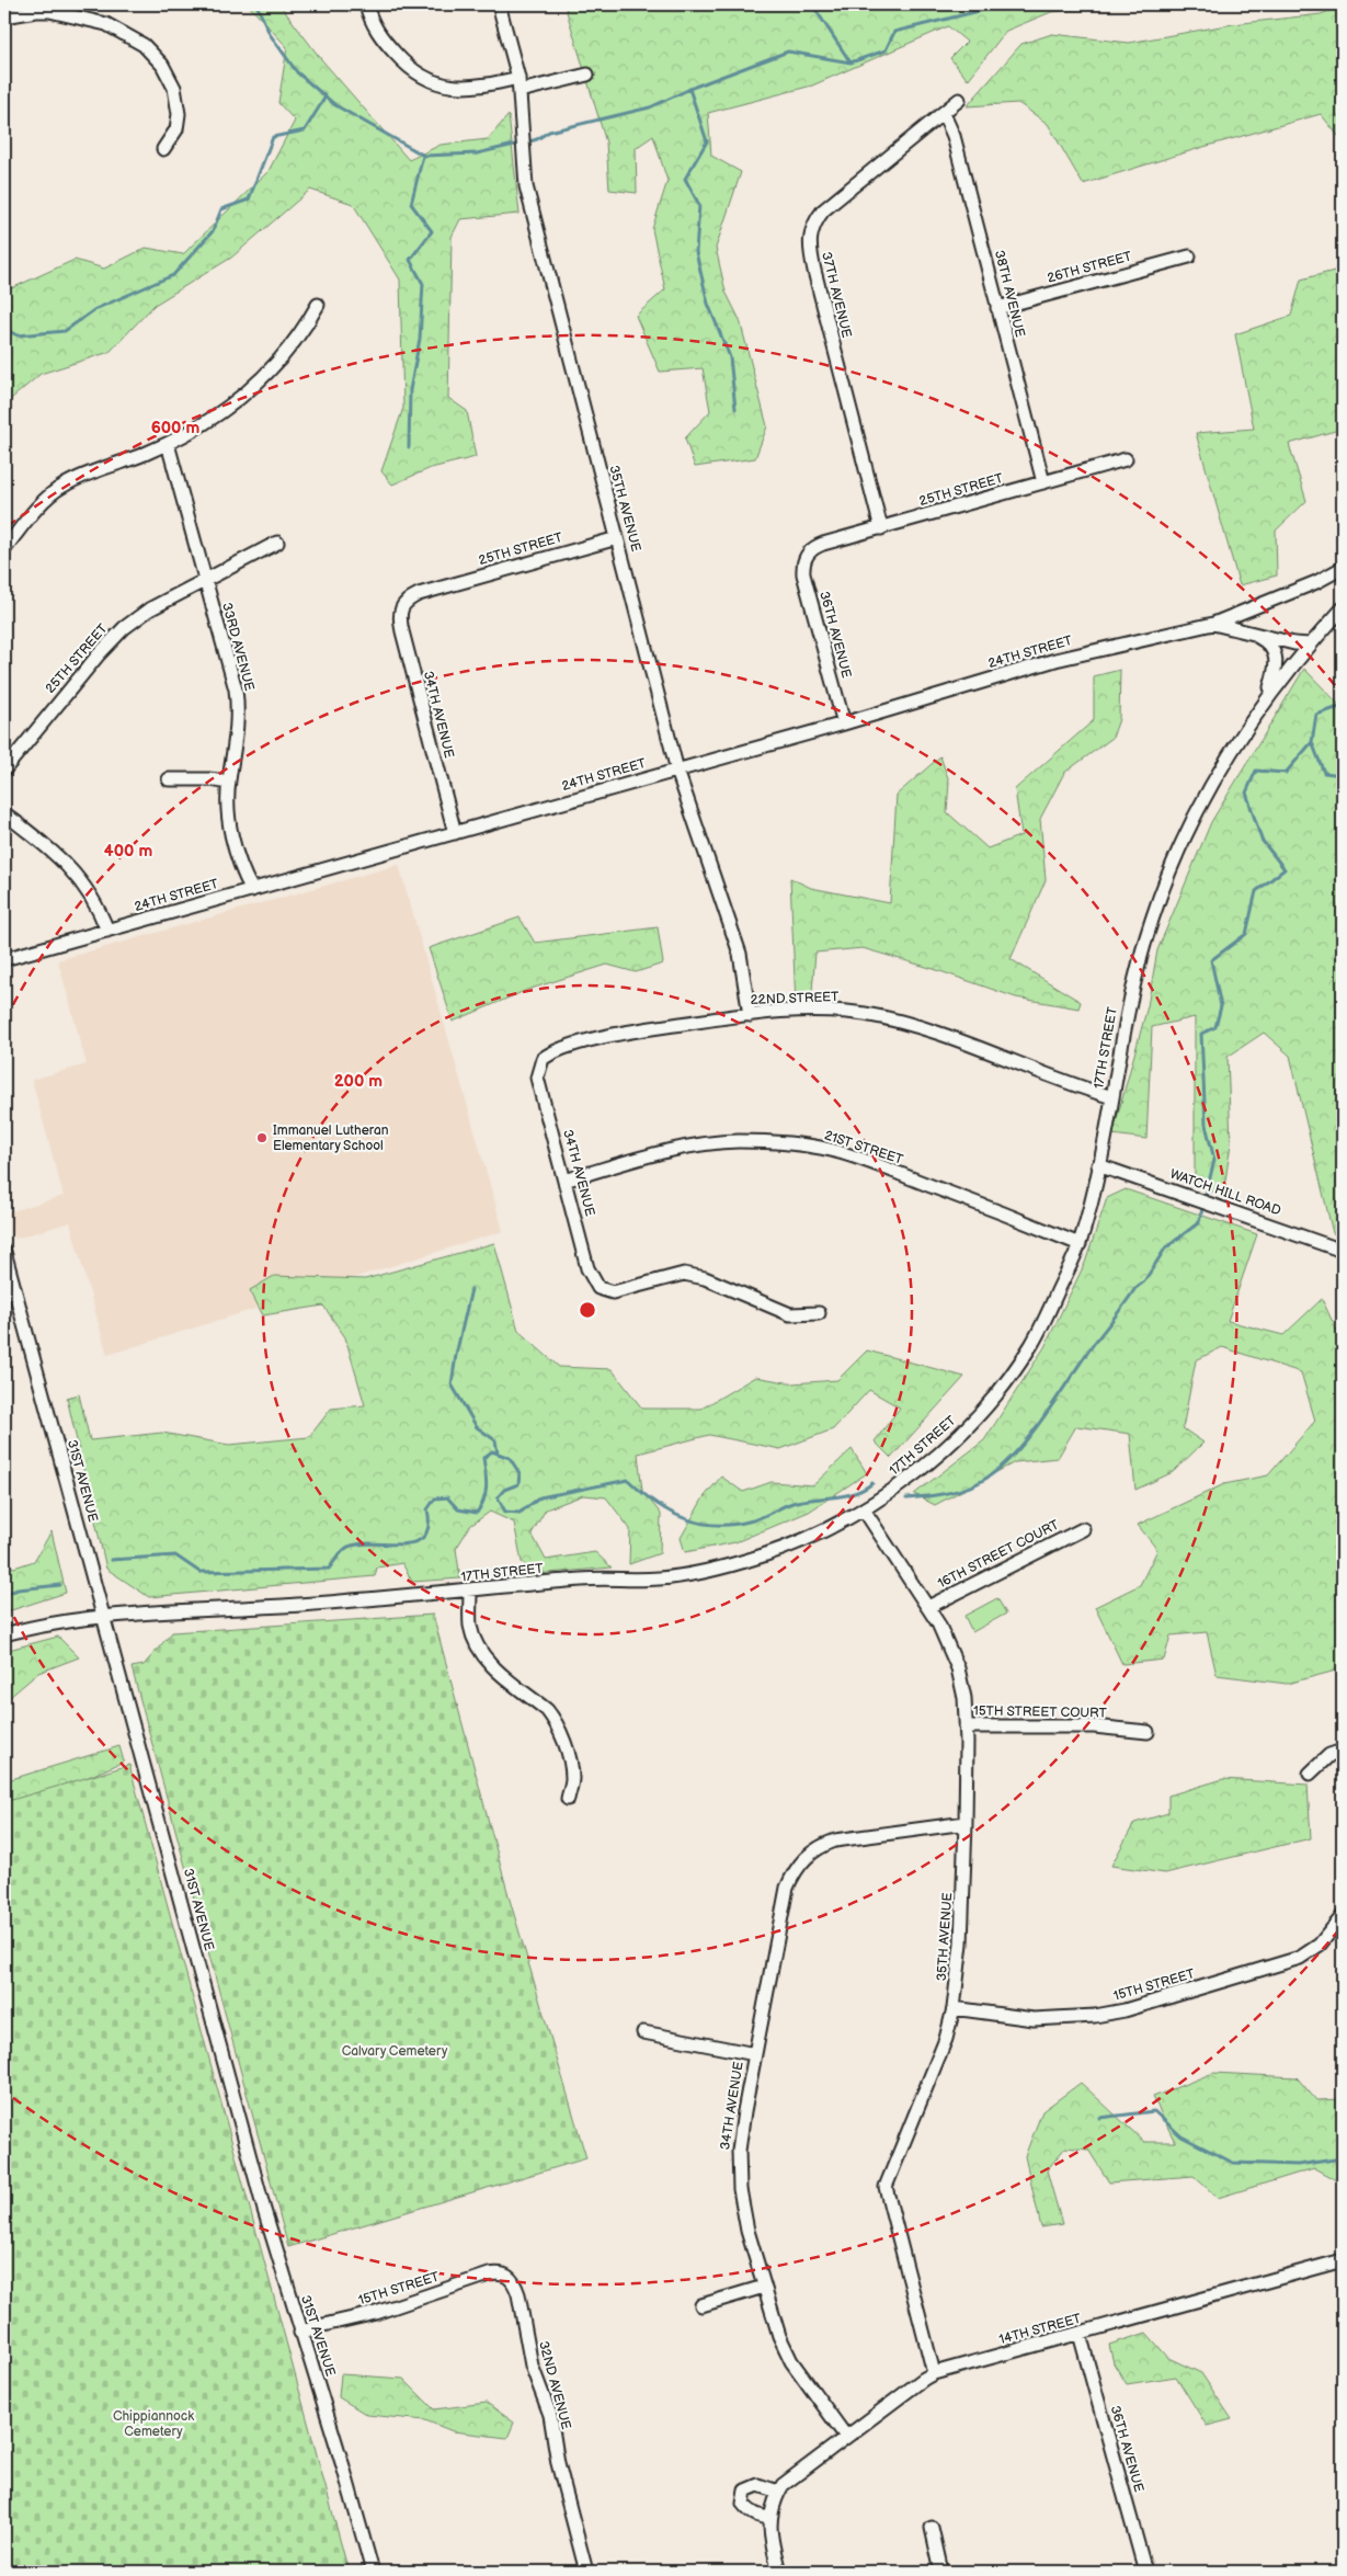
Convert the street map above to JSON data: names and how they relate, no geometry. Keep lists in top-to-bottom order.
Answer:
{
  "streets": {
    "street": [
      "26TH STREET",
      "38TH AVENUE",
      "37TH AVENUE",
      "25TH STREET",
      "35TH AVENUE",
      "36TH AVENUE",
      "33RD AVENUE",
      "24TH STREET",
      "34TH AVENUE",
      "22ND STREET",
      "17TH STREET",
      "21ST STREET",
      "WATCH HILL ROAD",
      "31ST AVENUE",
      "16TH STREET COURT",
      "15TH STREET COURT",
      "15TH STREET",
      "14TH STREET",
      "32ND AVENUE"
    ]
  },
  "crossings": [
    ["26TH STREET", "38TH AVENUE"],
    ["38TH AVENUE", "37TH AVENUE"],
    ["38TH AVENUE", "25TH STREET"],
    ["37TH AVENUE", "25TH STREET"],
    ["25TH STREET", "35TH AVENUE"],
    ["25TH STREET", "36TH AVENUE"],
    ["25TH STREET", "33RD AVENUE"],
    ["25TH STREET", "34TH AVENUE"],
    ["35TH AVENUE", "24TH STREET"],
    ["35TH AVENUE", "34TH AVENUE"],
    ["35TH AVENUE", "22ND STREET"],
    ["35TH AVENUE", "17TH STREET"],
    ["35TH AVENUE", "16TH STREET COURT"],
    ["35TH AVENUE", "15TH STREET COURT"],
    ["35TH AVENUE", "15TH STREET"],
    ["35TH AVENUE", "14TH STREET"],
    ["36TH AVENUE", "24TH STREET"],
    ["36TH AVENUE", "14TH STREET"],
    ["33RD AVENUE", "24TH STREET"],
    ["24TH STREET", "34TH AVENUE"],
    ["24TH STREET", "17TH STREET"],
    ["34TH AVENUE", "22ND STREET"],
    ["34TH AVENUE", "21ST STREET"],
    ["34TH AVENUE", "14TH STREET"],
    ["22ND STREET", "17TH STREET"],
    ["17TH STREET", "21ST STREET"],
    ["17TH STREET", "WATCH HILL ROAD"],
    ["17TH STREET", "31ST AVENUE"],
    ["31ST AVENUE", "15TH STREET"],
    ["15TH STREET", "32ND AVENUE"]
  ],
  "parks": ["Calvary Cemetery", "Chippiannock Cemetery"],
  "places": ["Immanuel Lutheran Elementary School"],
  "rings": ["600 m", "400 m", "200 m"]
}
